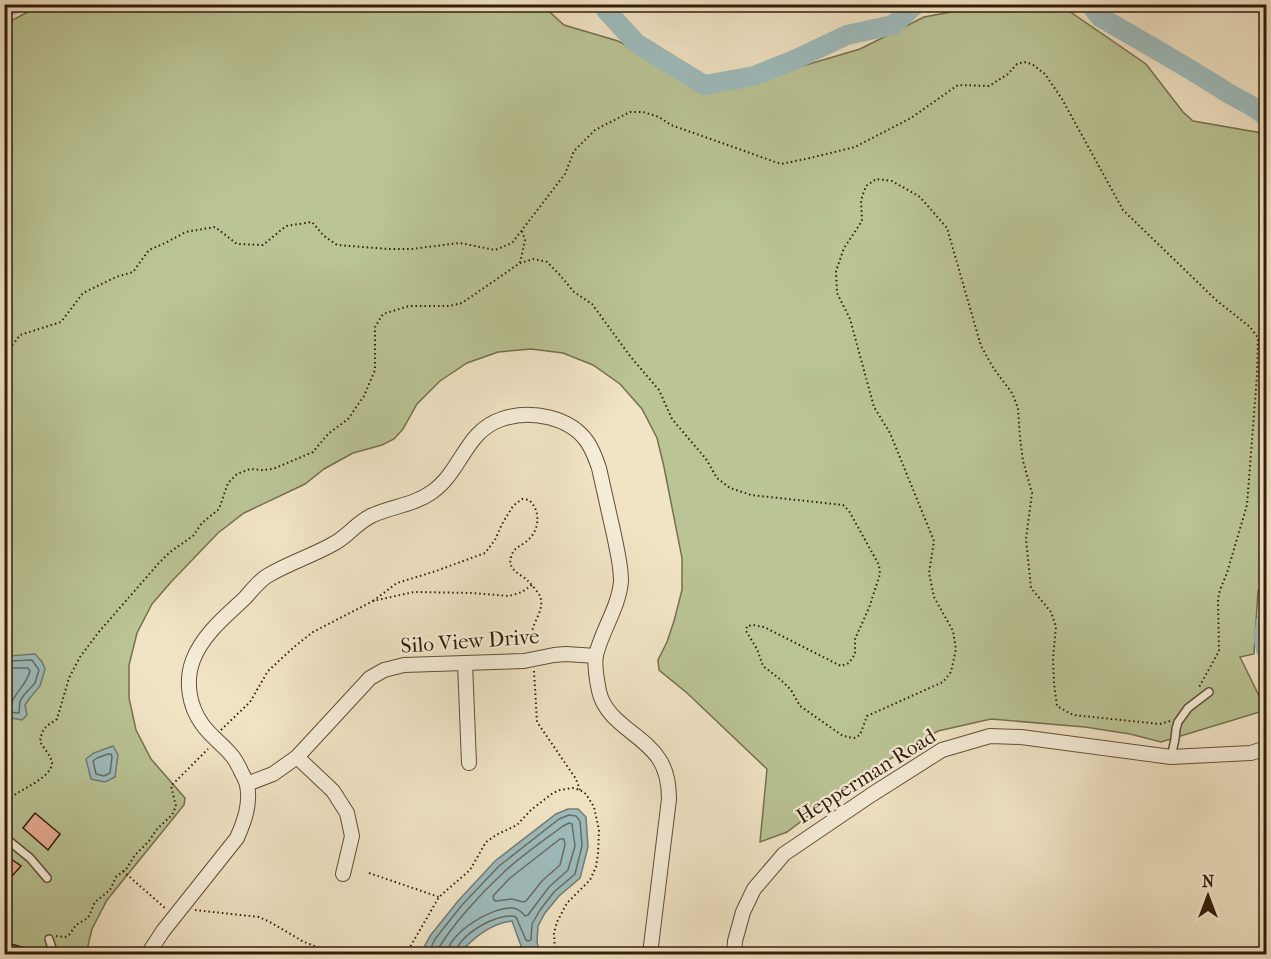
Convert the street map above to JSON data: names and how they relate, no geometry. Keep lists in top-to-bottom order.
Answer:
{
  "streets": {
    "street": ["Silo View Drive", "Hepperman Road"]
  },
  "north": "top"
}
